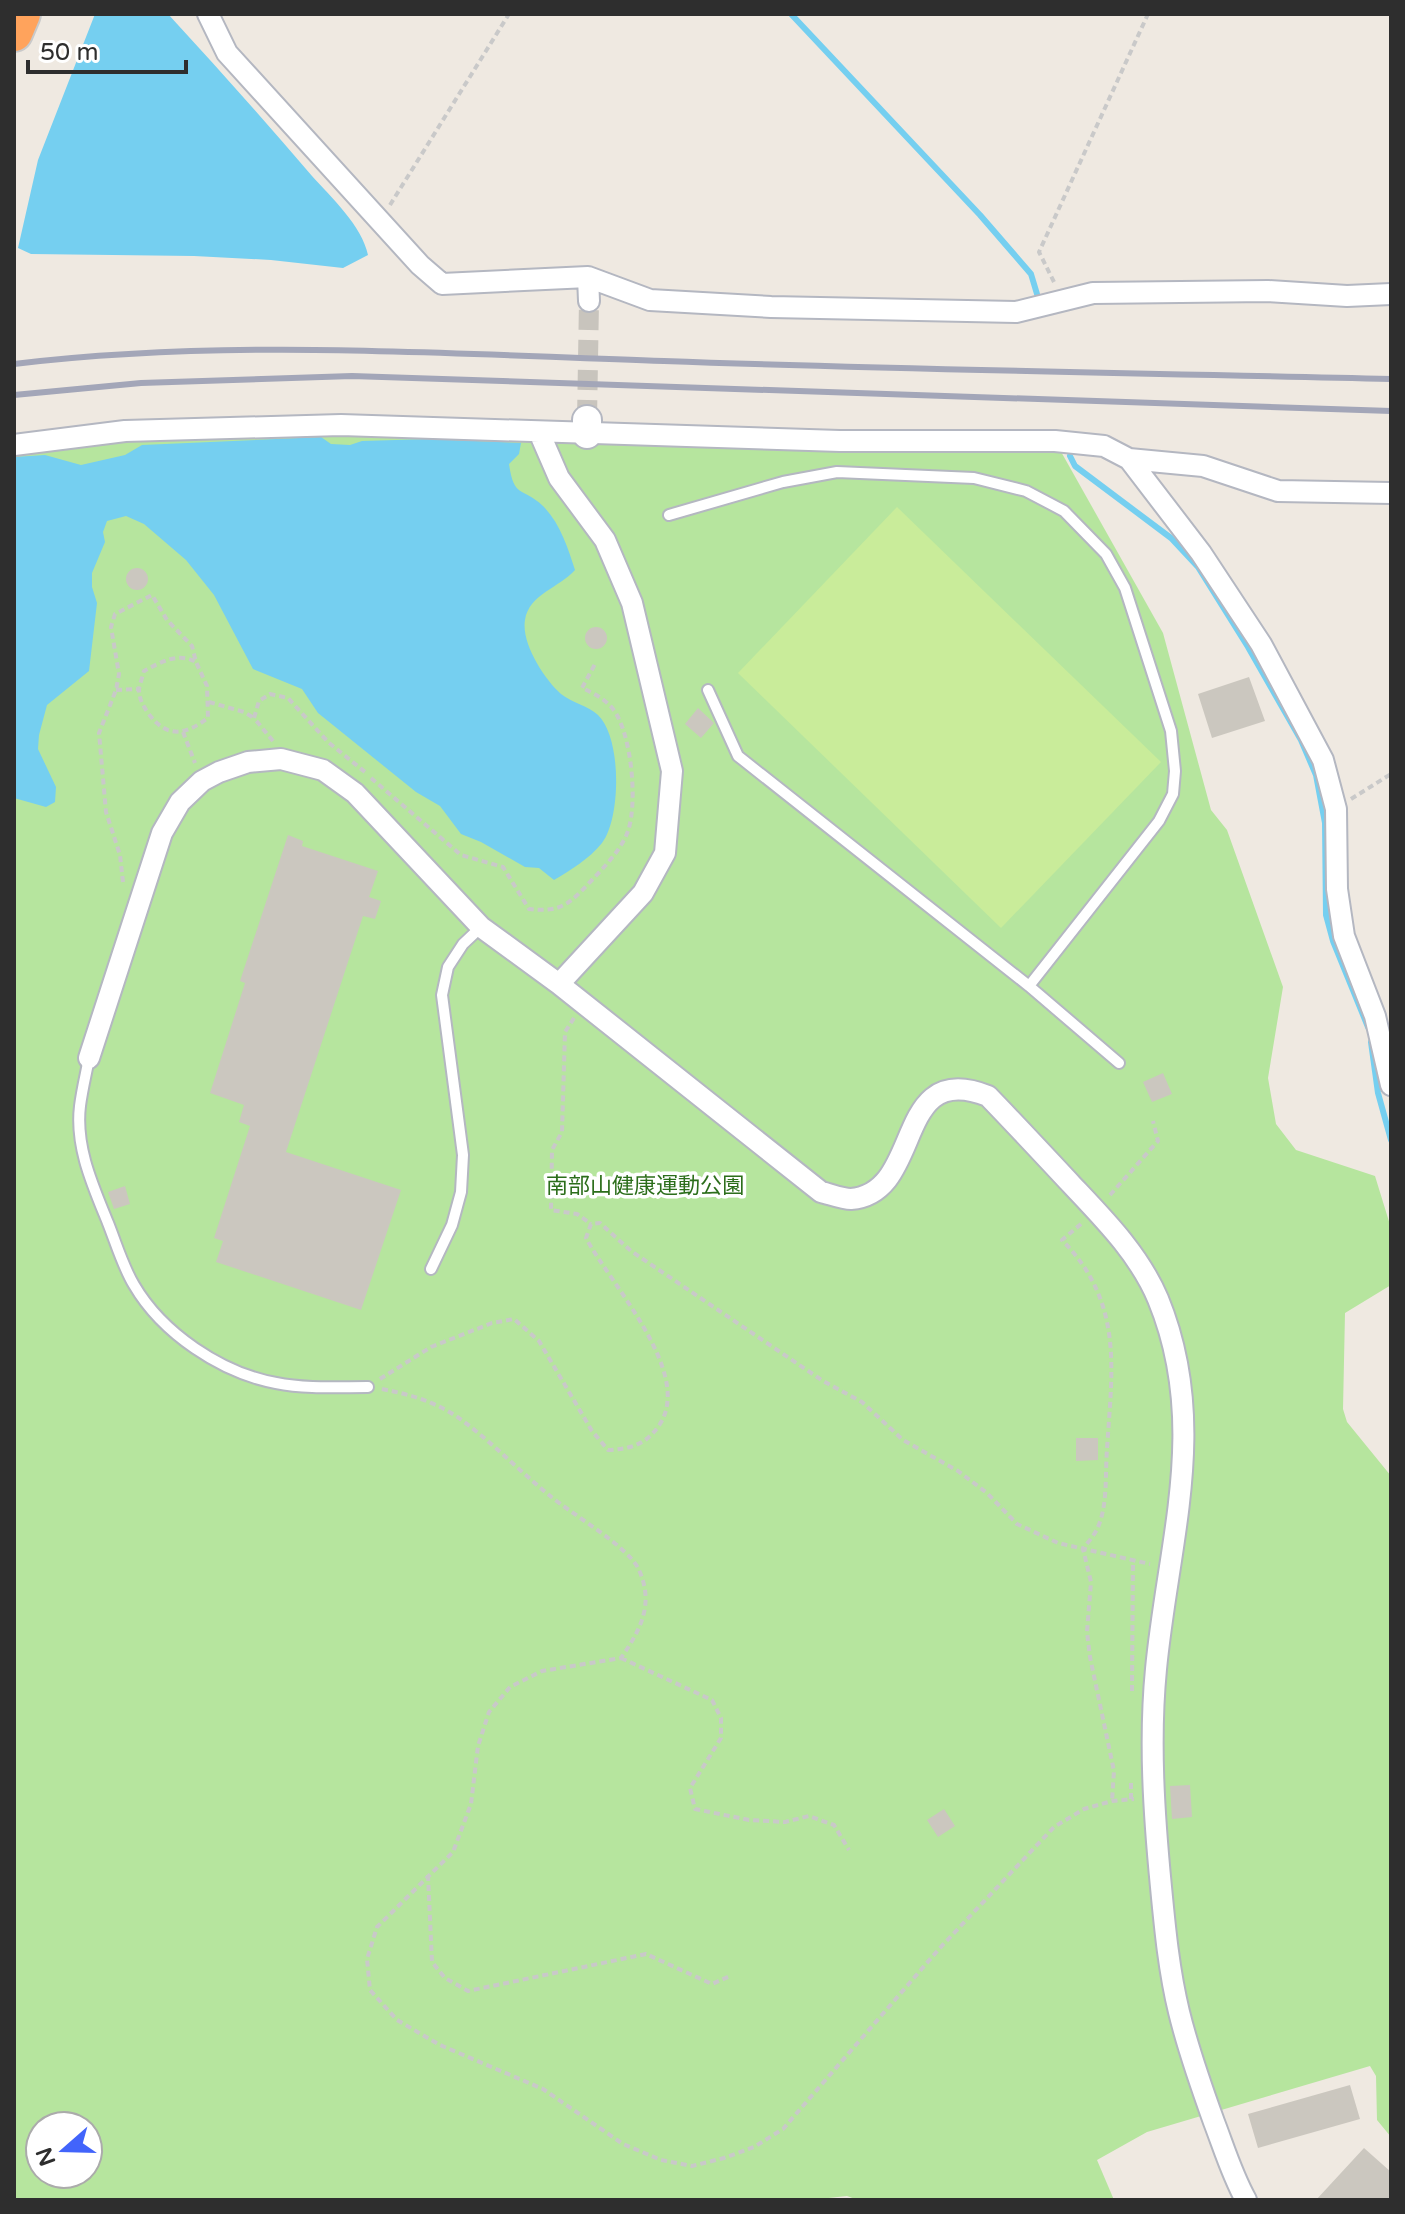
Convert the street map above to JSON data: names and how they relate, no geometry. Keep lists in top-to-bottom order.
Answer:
{
  "parks": ["南部山健康運動公園"],
  "scale_bar": "50 m",
  "north": "left"
}
